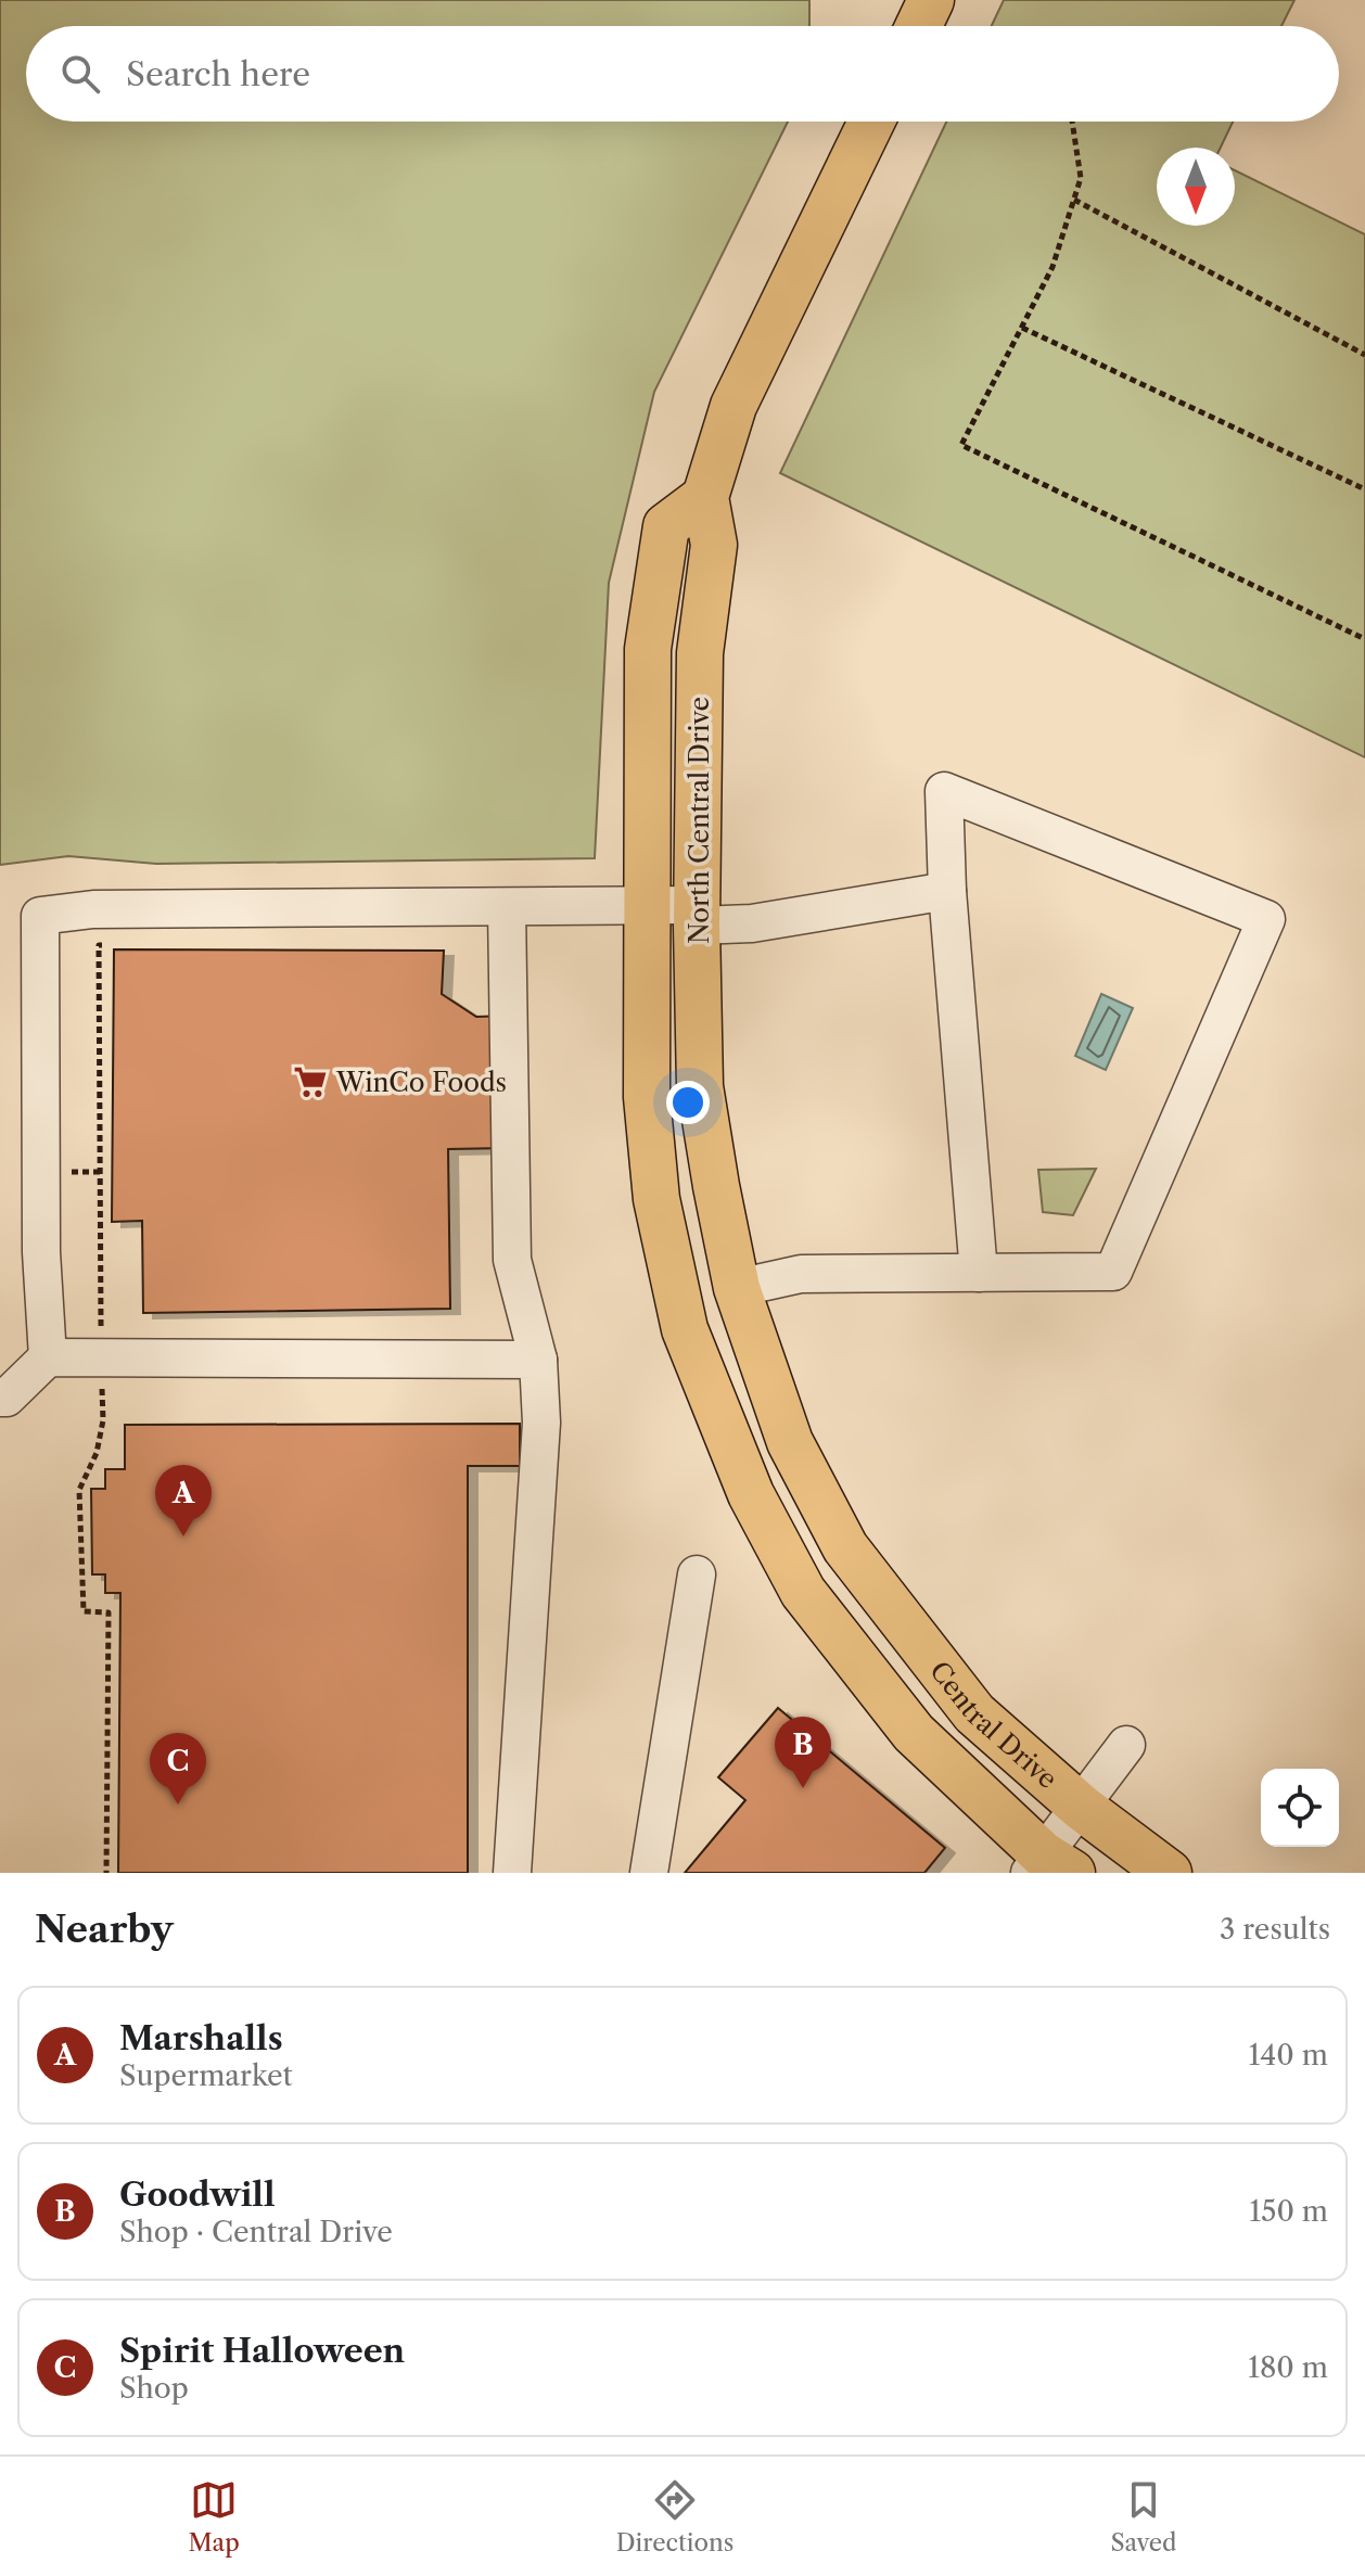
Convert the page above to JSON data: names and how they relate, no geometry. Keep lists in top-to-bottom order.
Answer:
{
  "streets": {
    "main road": ["North Central Drive", "Central Drive"]
  },
  "crossings": [
    ["North Central Drive", "Central Drive"]
  ],
  "places": {
    "supermarket": ["WinCo Foods"]
  },
  "north": "bottom",
  "page": {
    "search": "Search here",
    "pins": ["A", "B", "C"],
    "heading": ["Nearby", "3 results"],
    "list": [
      {
        "mark": "A",
        "name": "Marshalls",
        "note": "Supermarket",
        "value": "140 m"
      },
      {
        "mark": "B",
        "name": "Goodwill",
        "note": "Shop · Central Drive",
        "value": "150 m"
      },
      {
        "mark": "C",
        "name": "Spirit Halloween",
        "note": "Shop",
        "value": "180 m"
      }
    ],
    "nav": ["Map", "Directions", "Saved"]
  }
}
